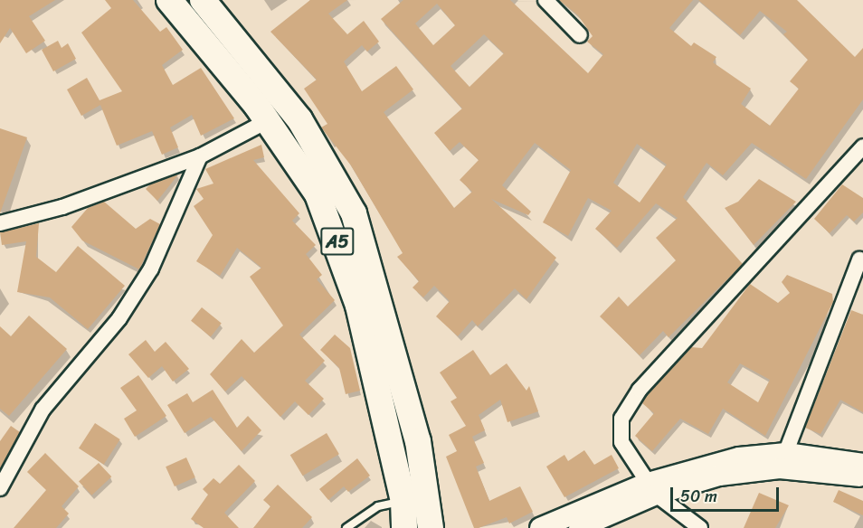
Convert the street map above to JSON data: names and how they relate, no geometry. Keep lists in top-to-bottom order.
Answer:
{
  "streets": {
    "highway": ["A5"]
  },
  "scale_bar": "50 m"
}
